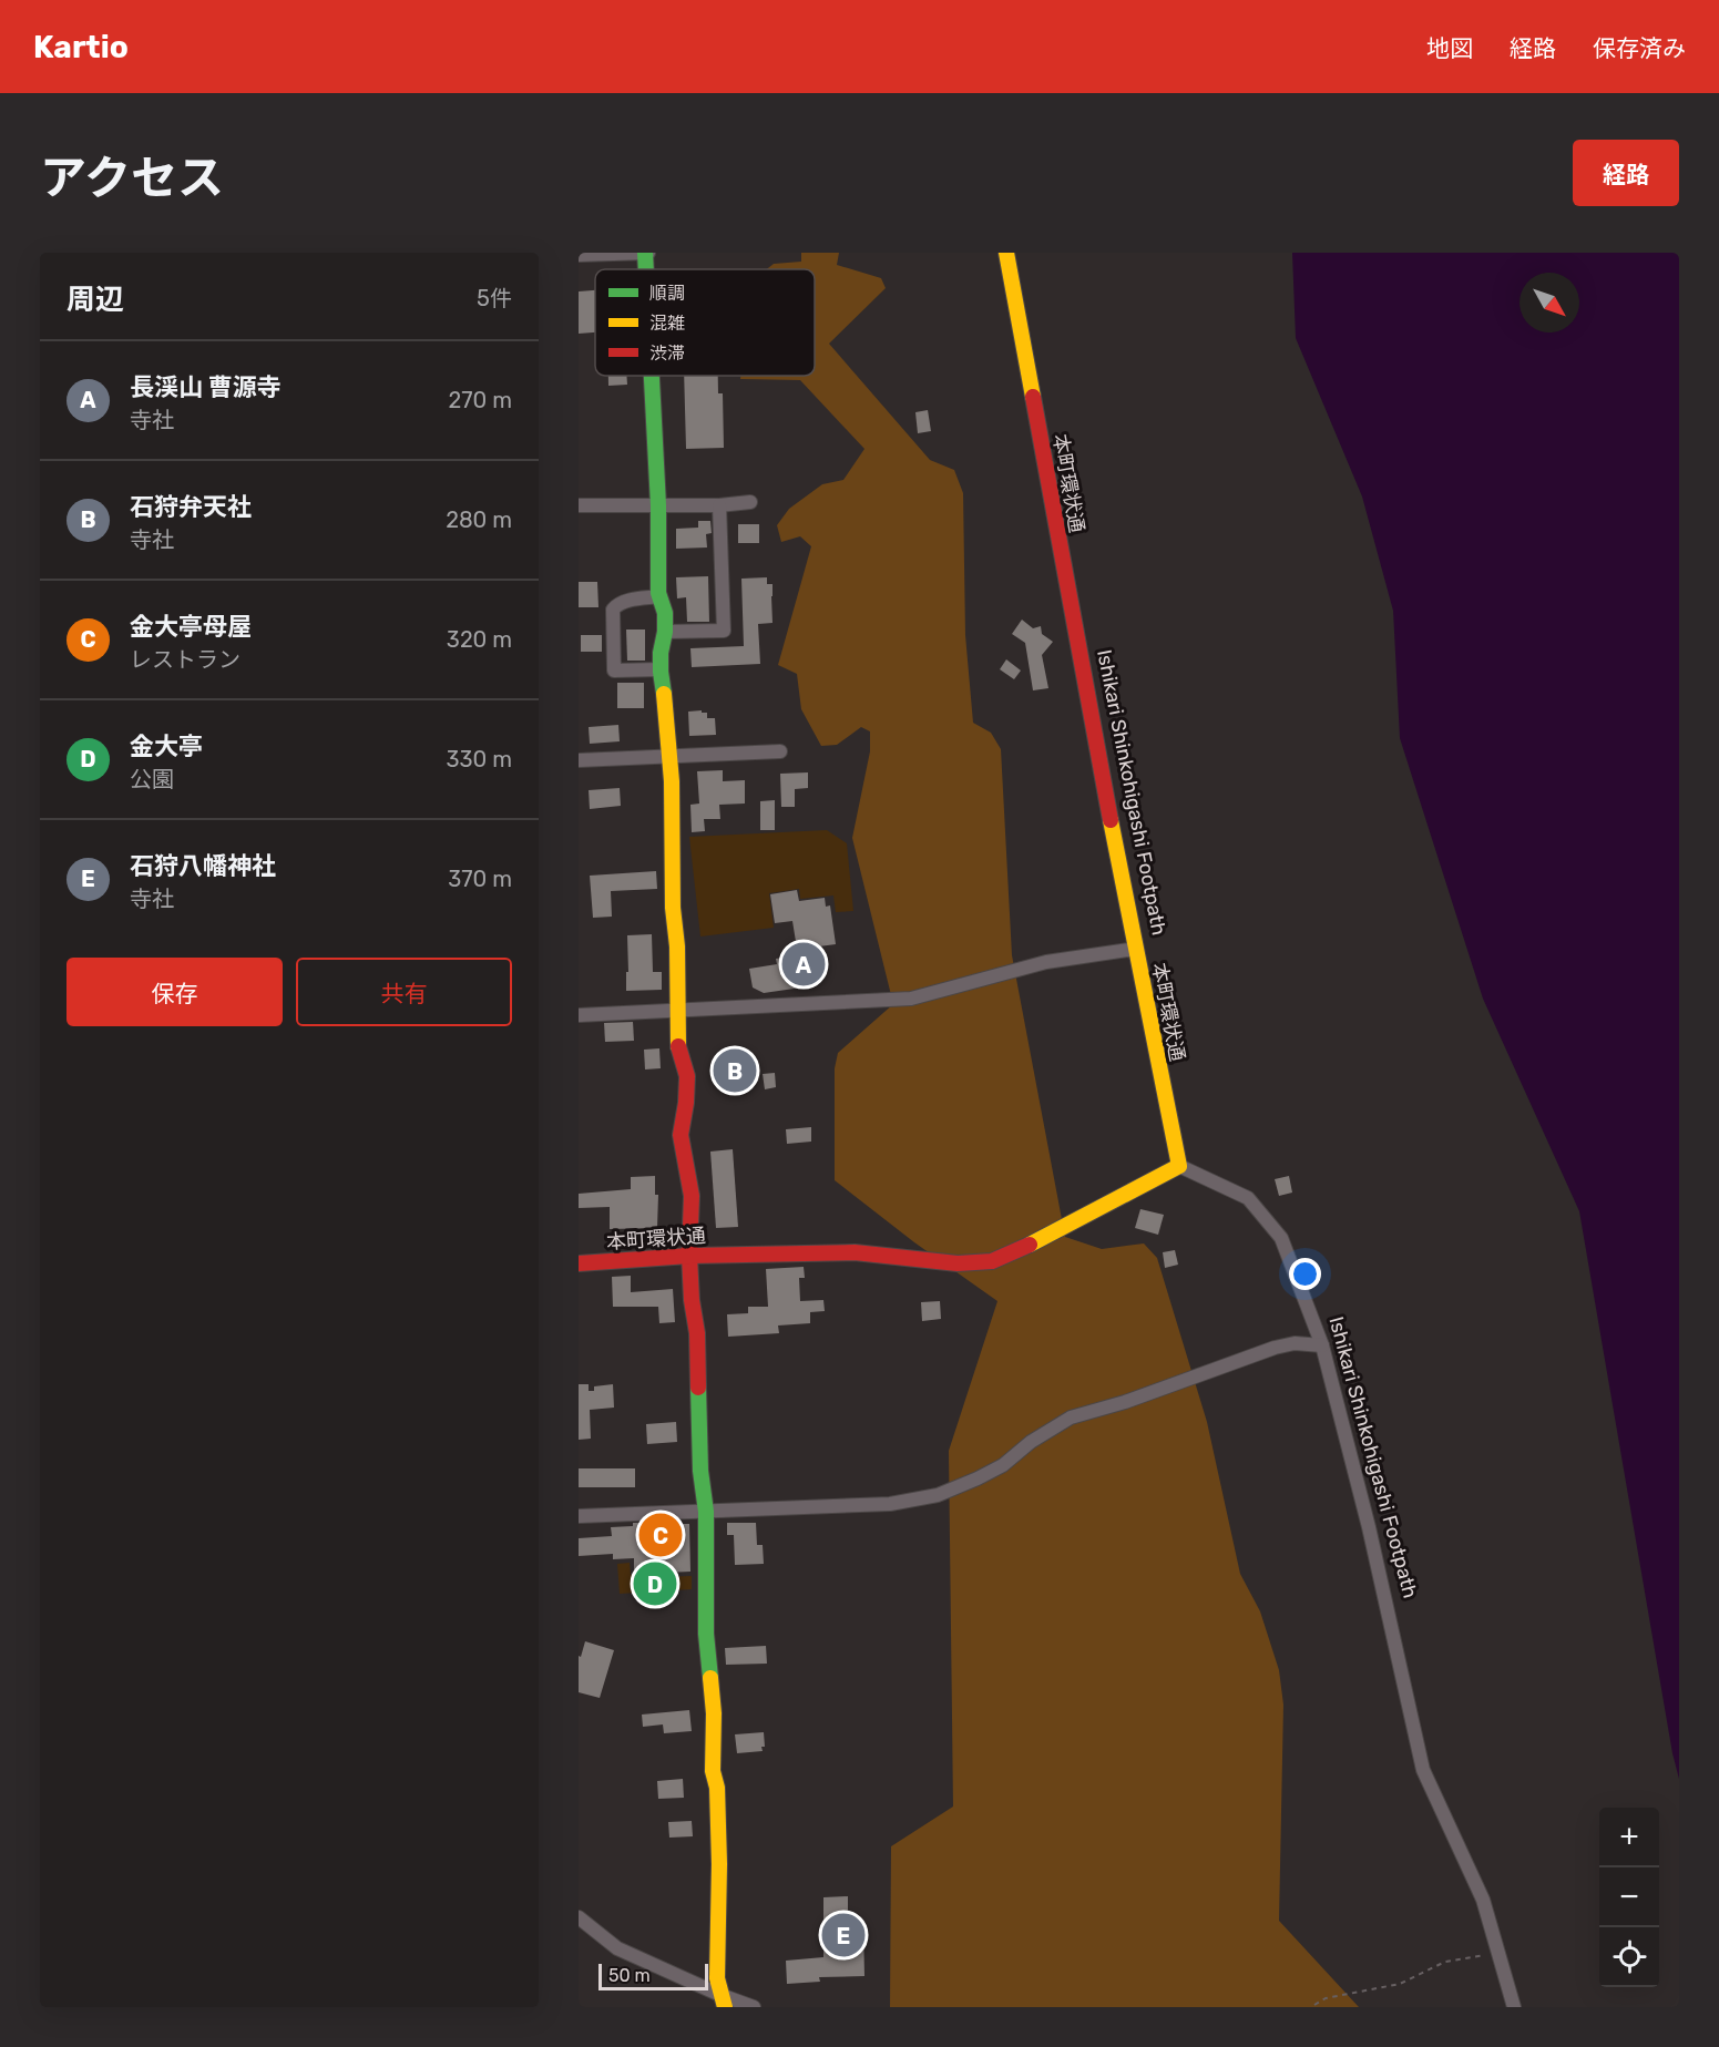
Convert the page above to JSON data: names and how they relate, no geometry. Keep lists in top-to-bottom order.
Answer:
{
  "streets": {
    "street": ["本町環状通"]
  },
  "legend": ["順調", "混雑", "渋滞"],
  "scale_bar": "50 m",
  "north": "bottom right",
  "page": {
    "header": "Kartio",
    "nav": ["地図", "経路", "保存済み"],
    "title": "アクセス",
    "buttons": [
      "経路",
      ["保存", "共有"]
    ],
    "heading": ["周辺", "5件"],
    "list": [
      {
        "mark": "A",
        "name": "長渓山 曹源寺",
        "note": "寺社",
        "value": "270 m"
      },
      {
        "mark": "B",
        "name": "石狩弁天社",
        "note": "寺社",
        "value": "280 m"
      },
      {
        "mark": "C",
        "name": "金大亭母屋",
        "note": "レストラン",
        "value": "320 m"
      },
      {
        "mark": "D",
        "name": "金大亭",
        "note": "公園",
        "value": "330 m"
      },
      {
        "mark": "E",
        "name": "石狩八幡神社",
        "note": "寺社",
        "value": "370 m"
      }
    ],
    "pins": [
      "A",
      "B",
      "C",
      "D",
      "E"
    ],
    "map_buttons": ["+", "−"],
    "scale": "50 m"
  }
}
